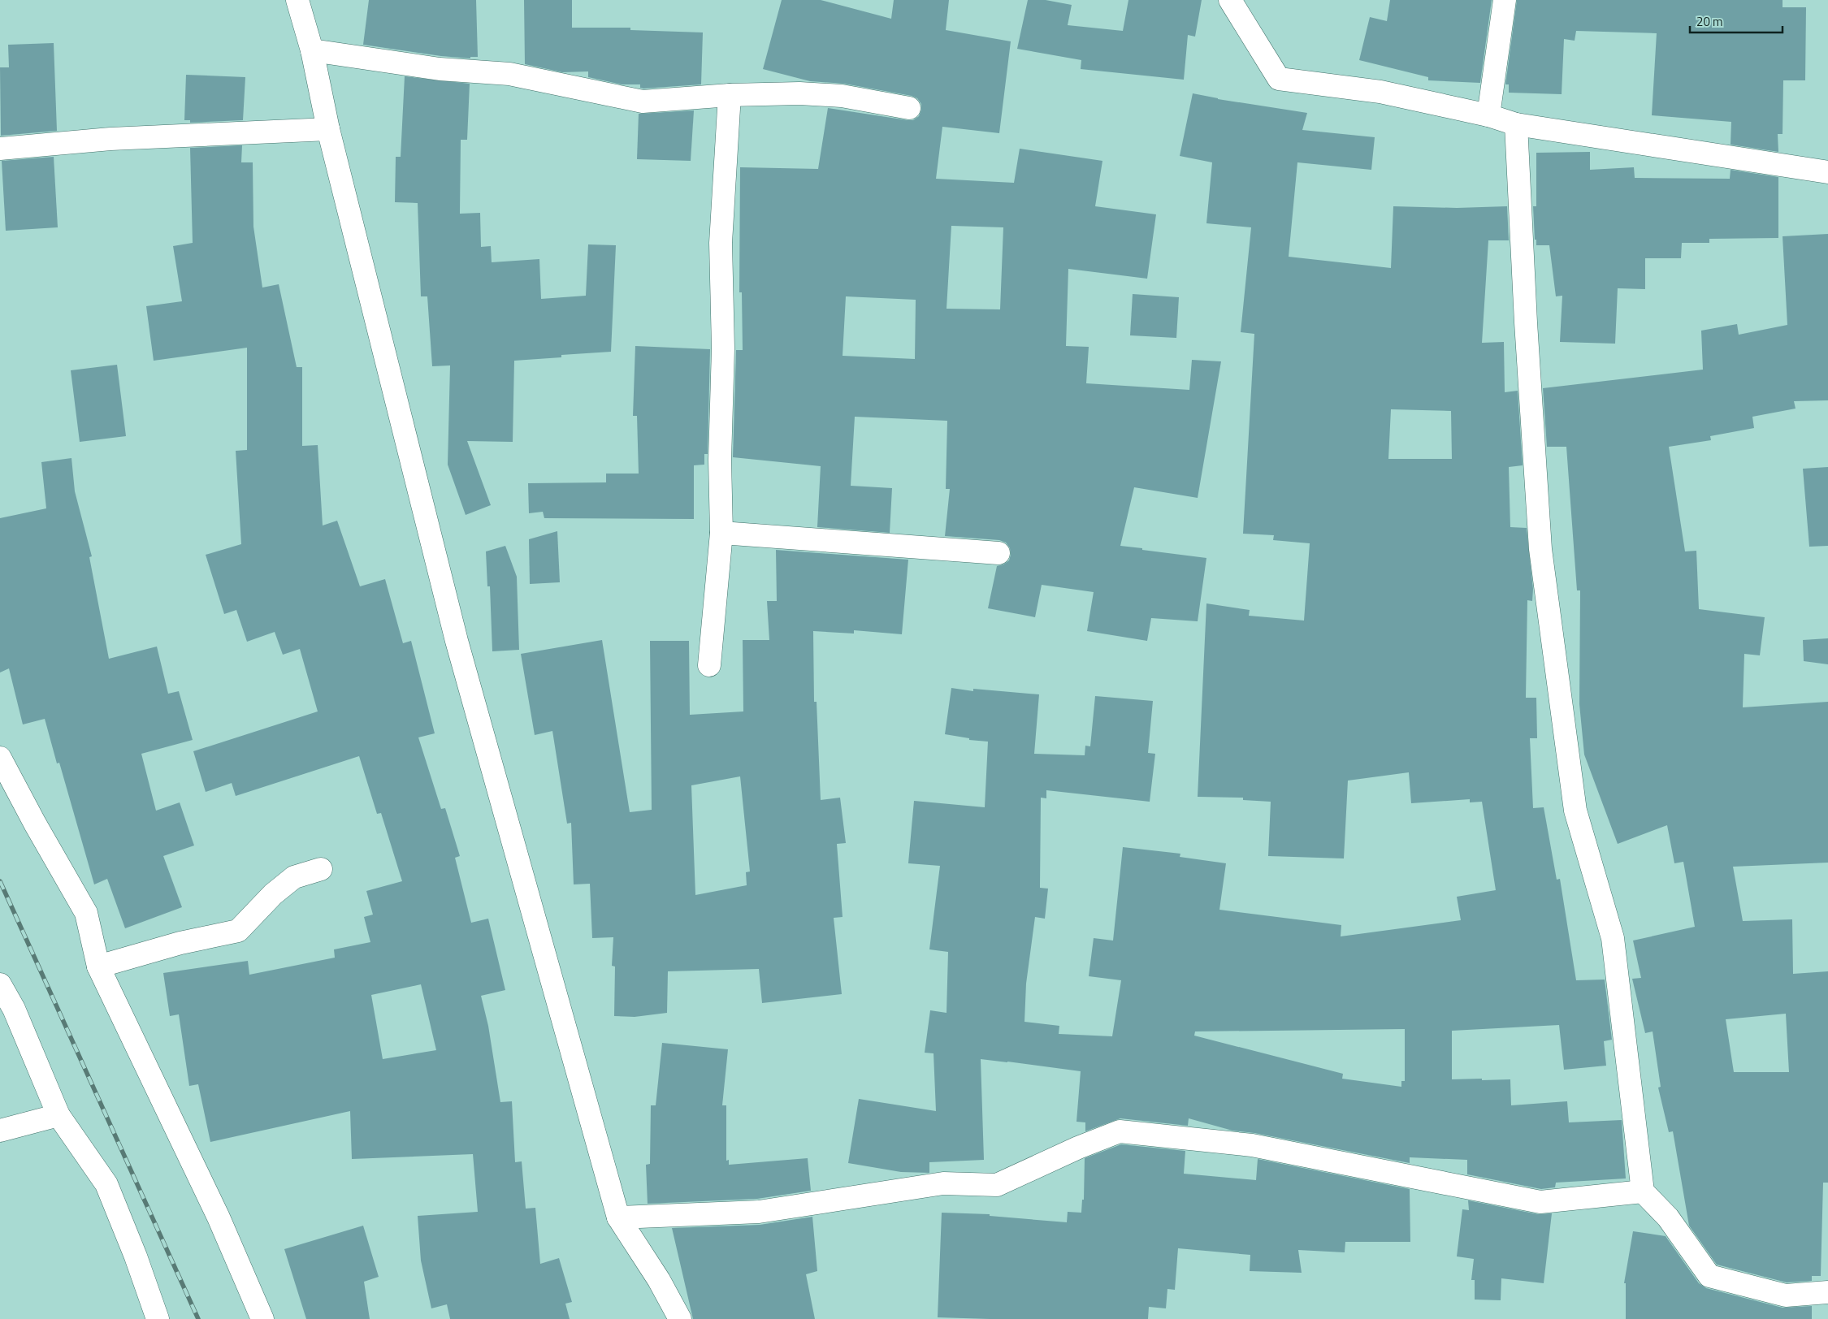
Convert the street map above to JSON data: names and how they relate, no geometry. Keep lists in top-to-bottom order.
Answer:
{
  "scale_bar": "20 m"
}
